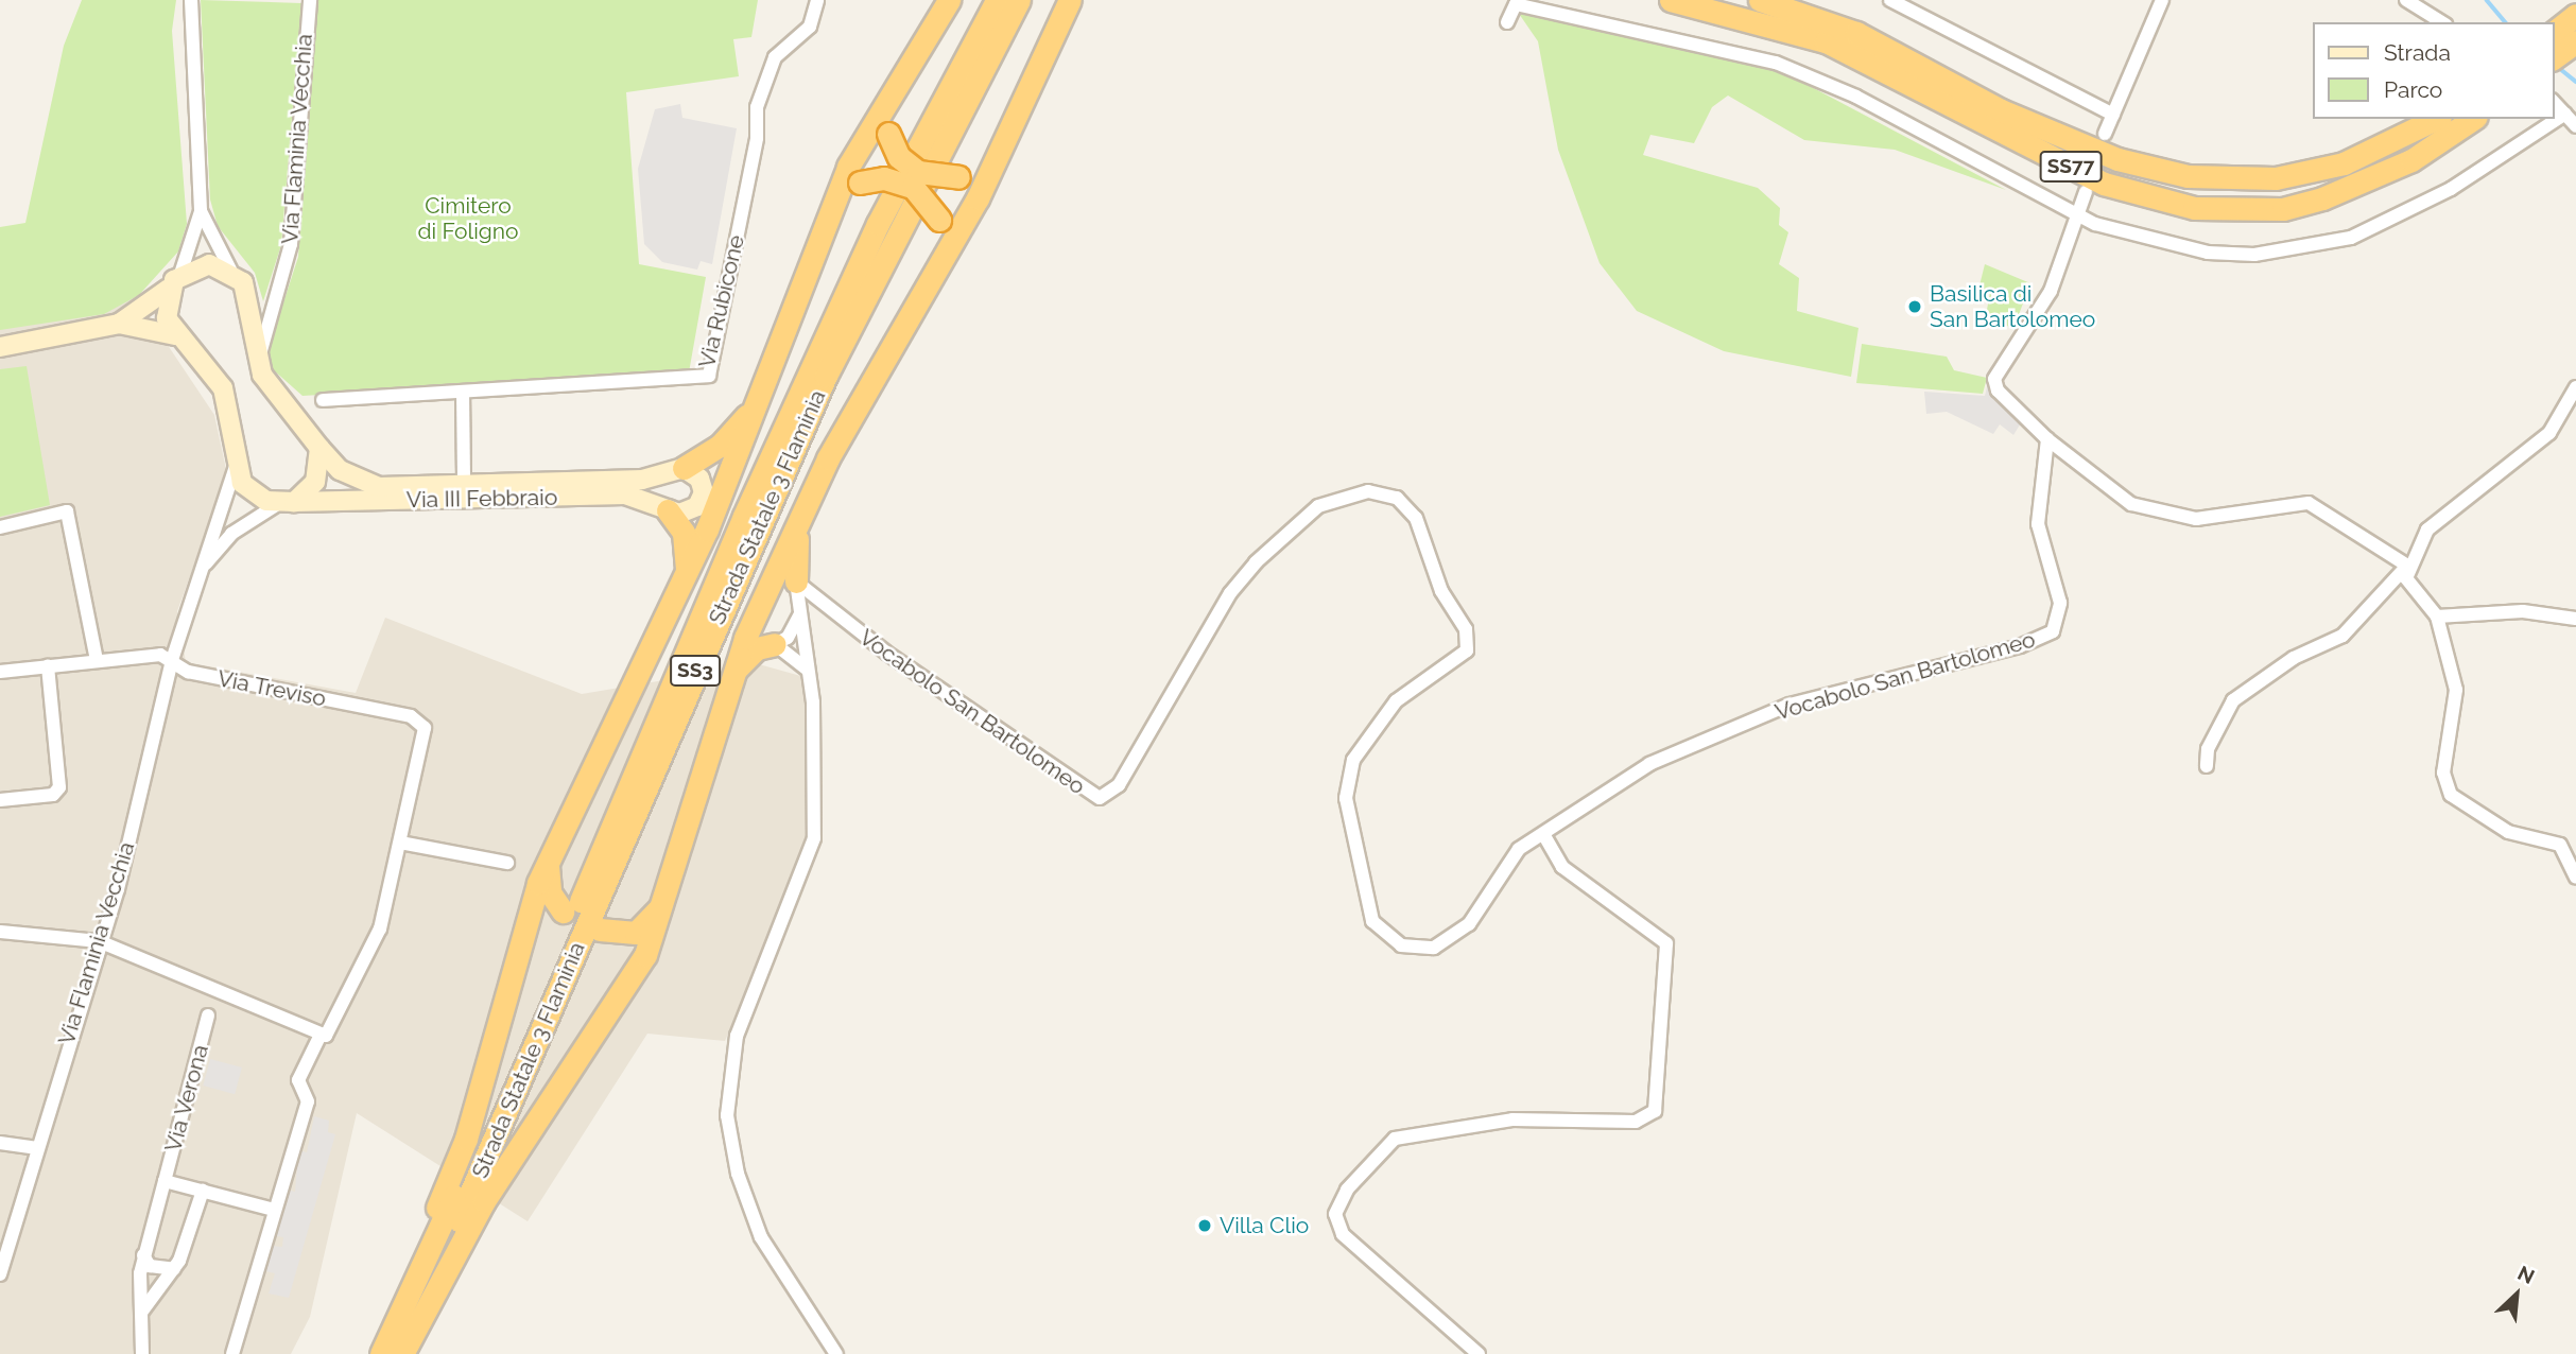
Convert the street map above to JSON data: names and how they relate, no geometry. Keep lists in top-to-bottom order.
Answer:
{
  "streets": {
    "highway": ["SS77", "Strada Statale 3 Flaminia", "SS3"],
    "main road": ["Via Flaminia Vecchia", "Via III Febbraio"],
    "street": [
      "Via Rubicone",
      "Vocabolo San Bartolomeo",
      "Via Treviso",
      "Via Verona"
    ]
  },
  "crossings": [
    ["Via Flaminia Vecchia", "Via III Febbraio"],
    ["Via Flaminia Vecchia", "Via Treviso"]
  ],
  "parks": ["Cimitero di Foligno"],
  "places": ["Basilica di San Bartolomeo", "Villa Clio"],
  "legend": ["Strada", "Parco"],
  "north": "top right"
}
